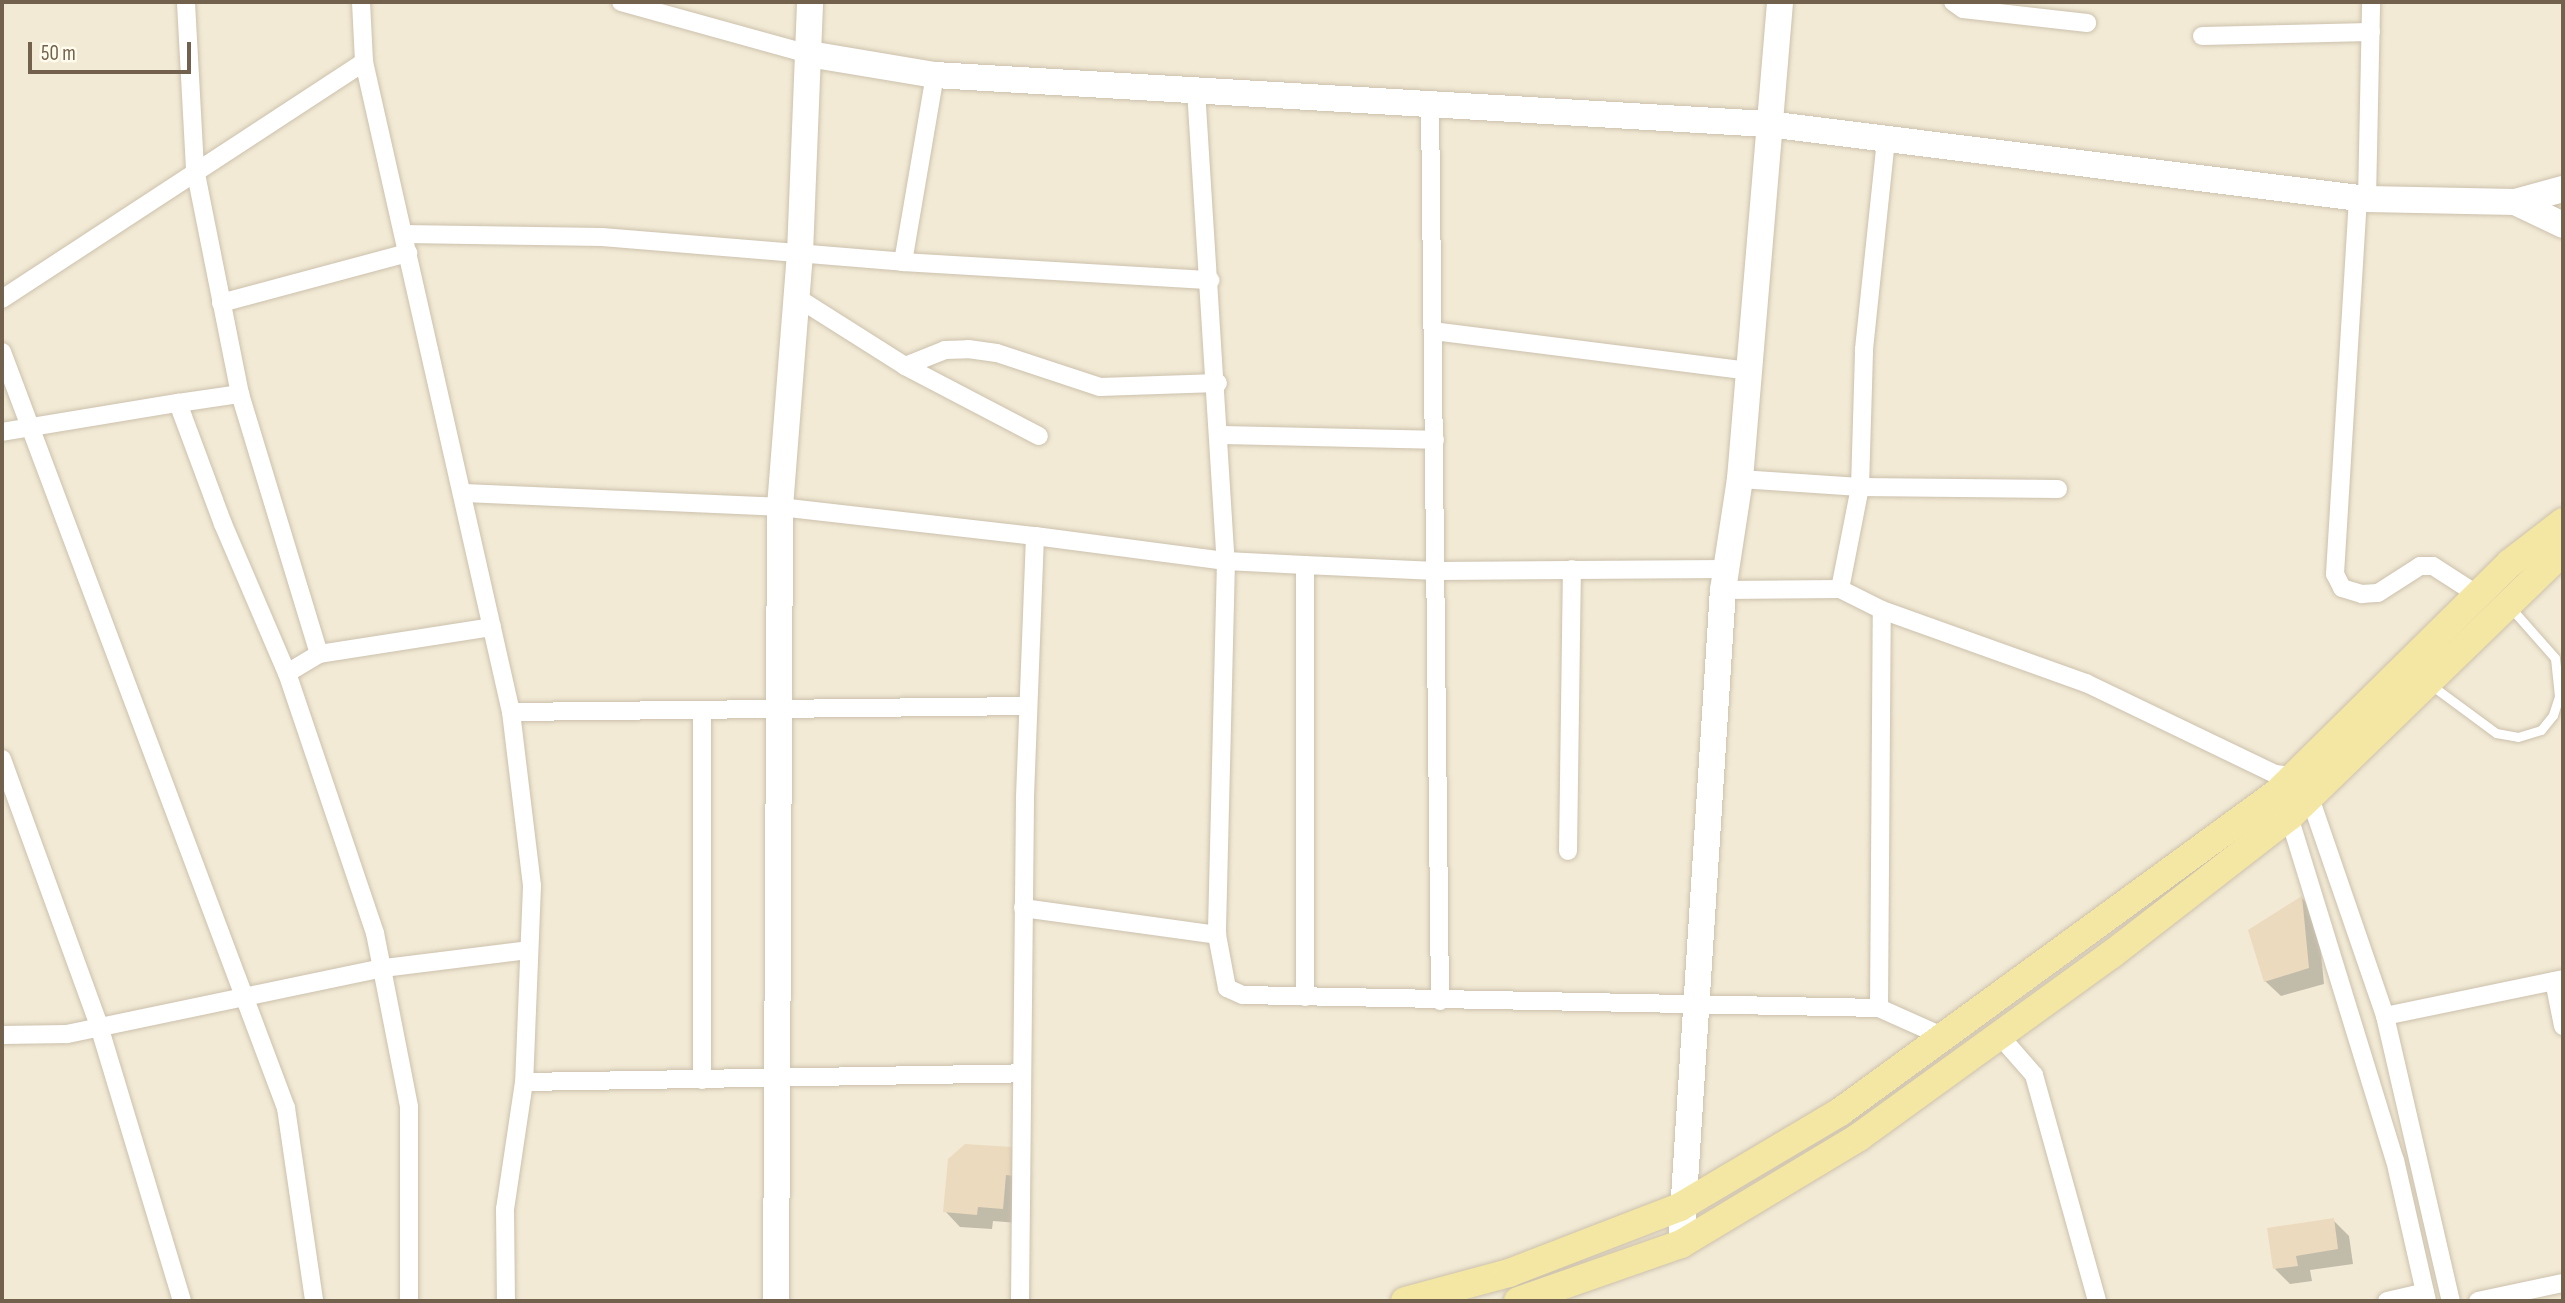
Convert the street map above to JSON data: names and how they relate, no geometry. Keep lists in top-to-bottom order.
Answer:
{
  "scale_bar": "50 m"
}
